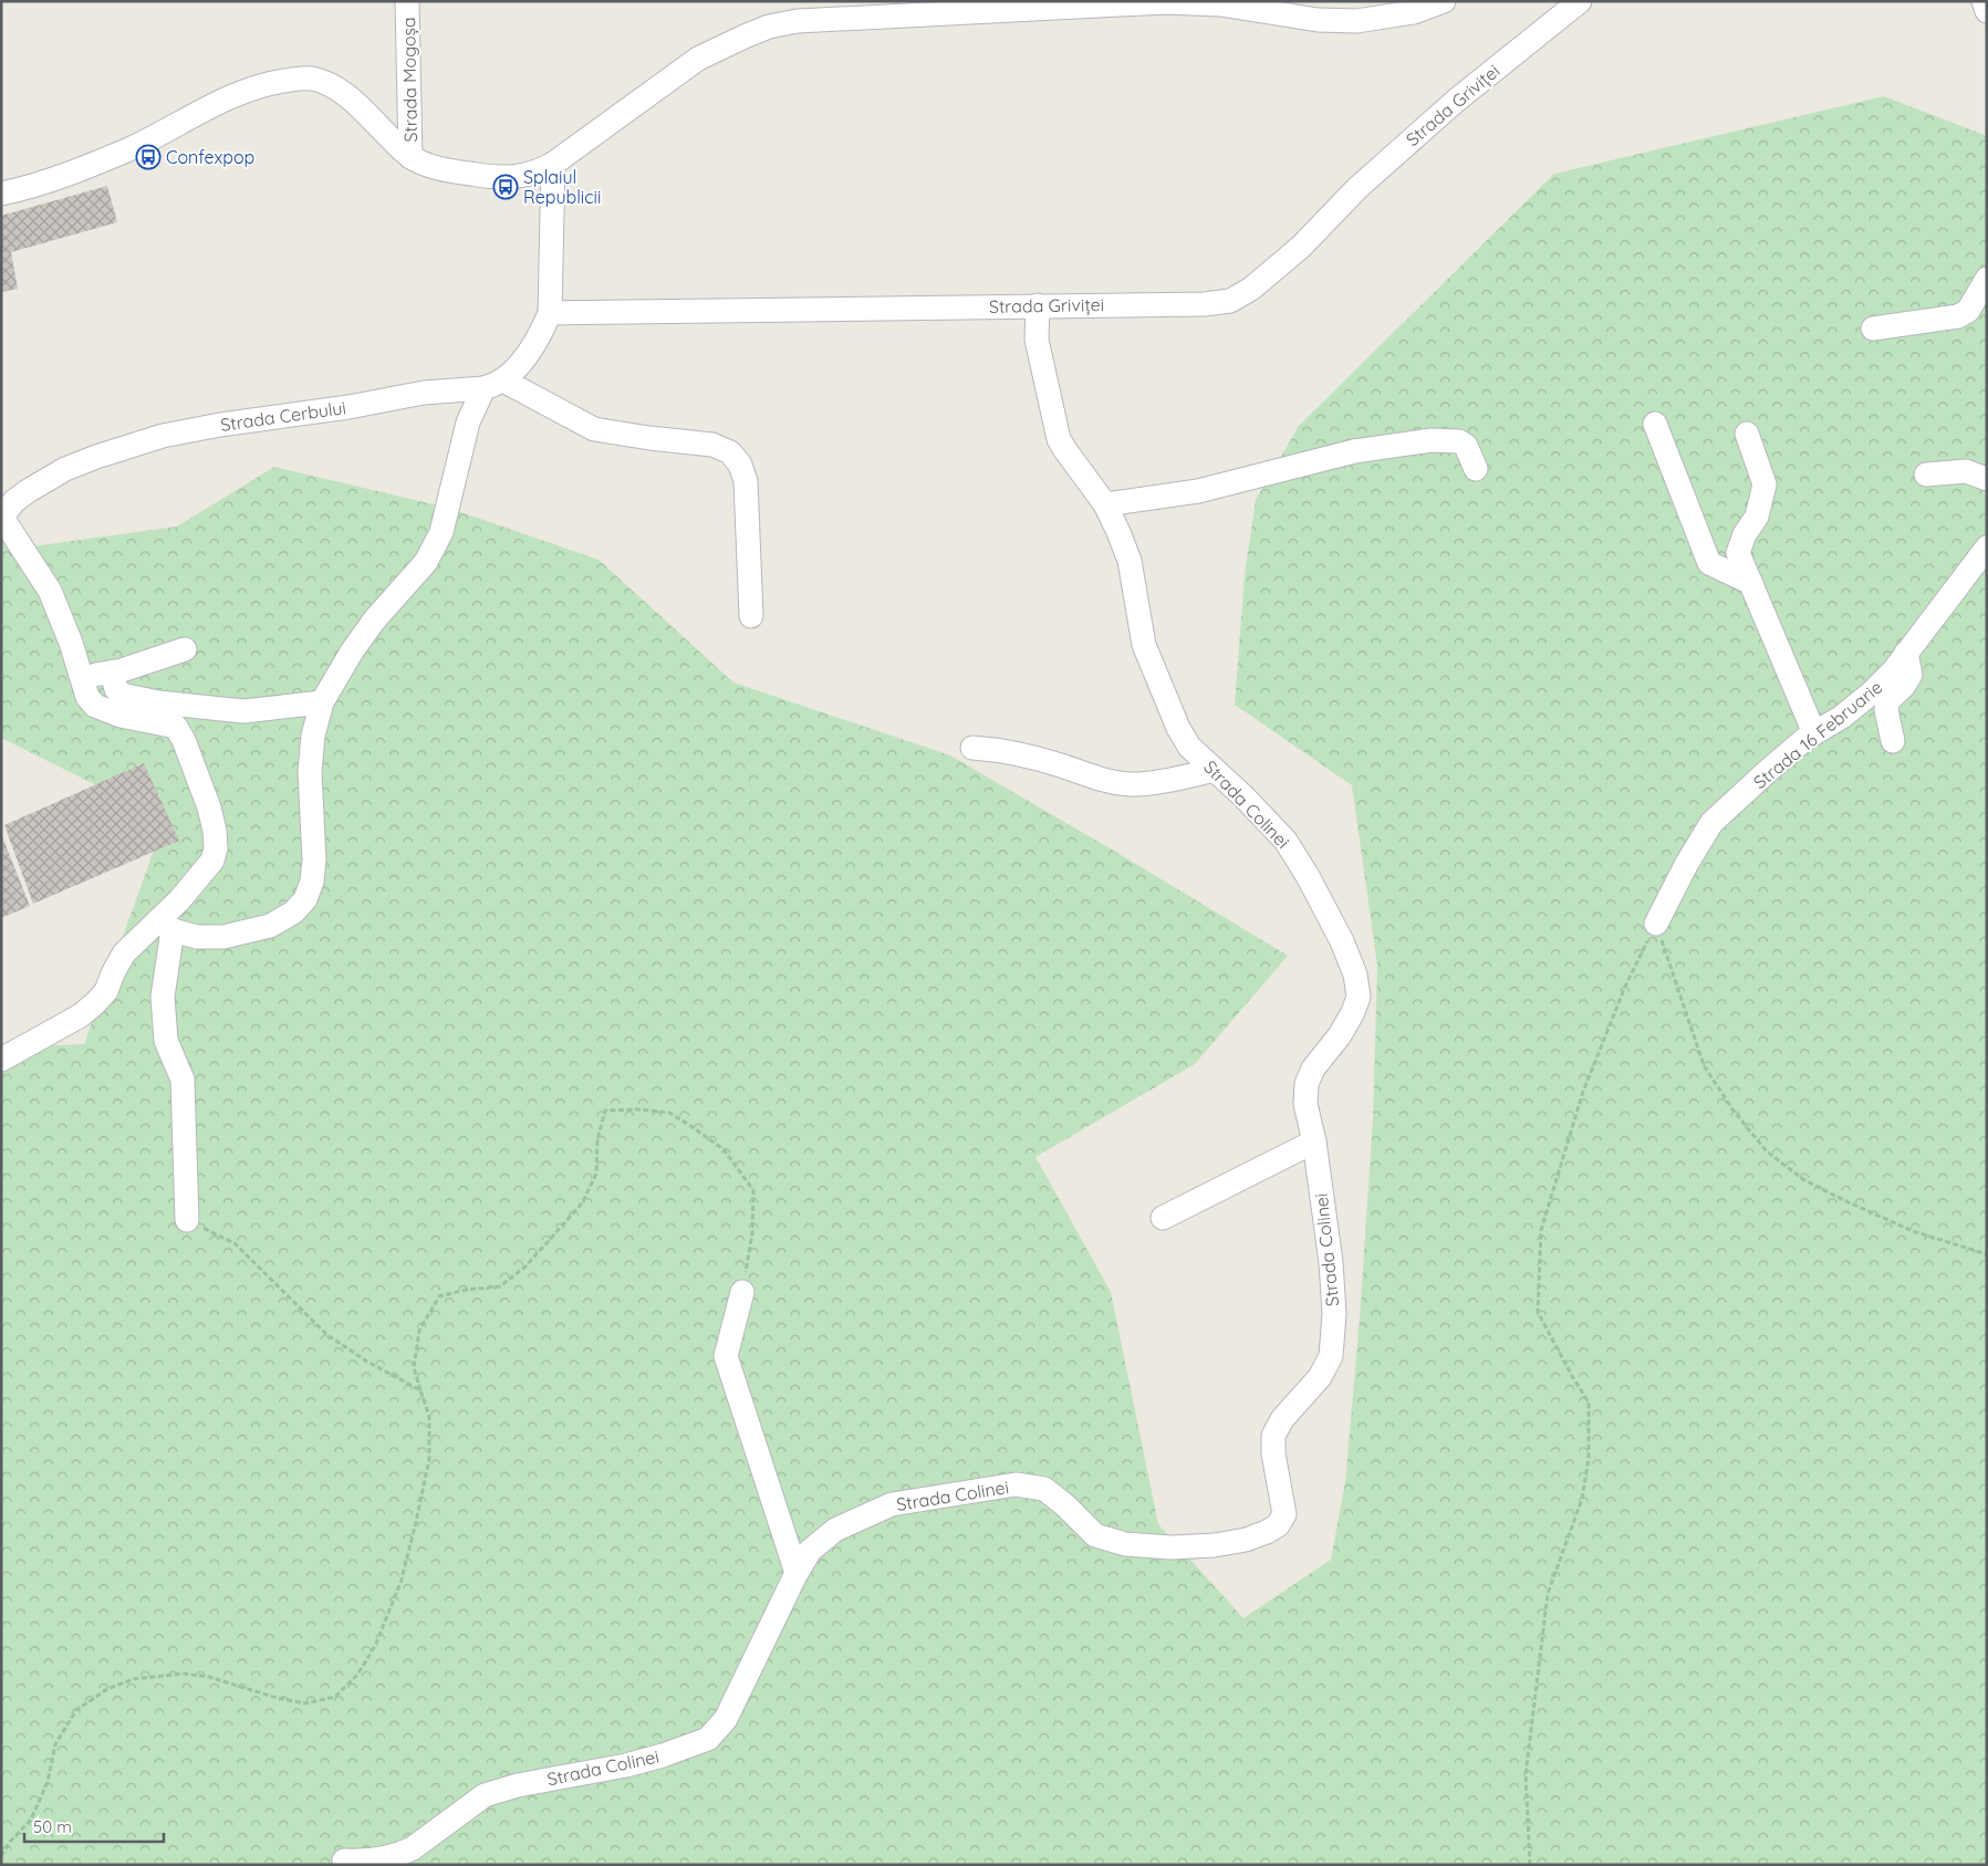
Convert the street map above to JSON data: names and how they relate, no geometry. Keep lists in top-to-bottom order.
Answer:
{
  "streets": {
    "street": [
      "Strada Mogoșa",
      "Strada Griviței",
      "Strada Cerbului",
      "Strada 16 Februarie",
      "Strada Colinei"
    ]
  },
  "crossings": [
    ["Strada Griviței", "Strada Colinei"]
  ],
  "places": {
    "bus stop": ["Confexpop", "Splaiul Republicii"]
  },
  "scale_bar": "50 m"
}
